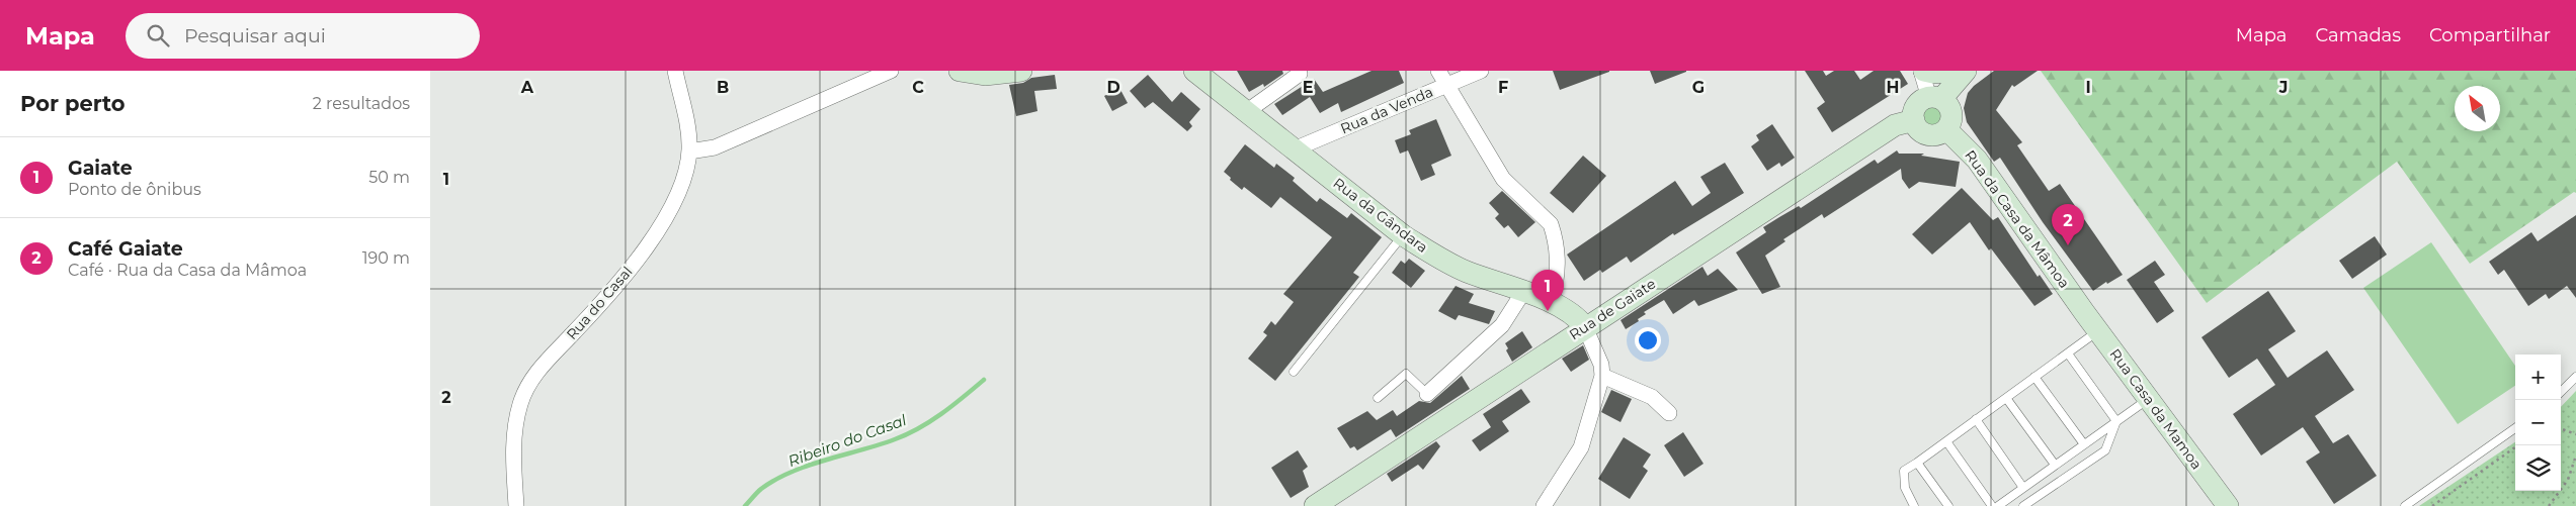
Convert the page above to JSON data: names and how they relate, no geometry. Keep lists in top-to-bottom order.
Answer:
{
  "streets": {
    "main road": [
      "Rua da Gândara",
      "Rua da Casa da Mâmoa",
      "Rua de Gaiate",
      "Rua Casa da Mamoa"
    ],
    "street": ["Rua da Venda", "Rua do Casal"]
  },
  "crossings": [
    ["Rua da Venda", "Rua da Gândara"],
    ["Rua da Gândara", "Rua de Gaiate"],
    ["Rua da Casa da Mâmoa", "Rua de Gaiate"],
    ["Rua da Casa da Mâmoa", "Rua Casa da Mamoa"]
  ],
  "water": ["Ribeiro do Casal"],
  "north": "top left",
  "page": {
    "header": "Mapa",
    "search": "Pesquisar aqui",
    "nav": ["Mapa", "Camadas", "Compartilhar"],
    "heading": ["Por perto", "2 resultados"],
    "list": [
      {
        "mark": "1",
        "name": "Gaiate",
        "note": "Ponto de ônibus",
        "value": "50 m"
      },
      {
        "mark": "2",
        "name": "Café Gaiate",
        "note": "Café · Rua da Casa da Mâmoa",
        "value": "190 m"
      }
    ],
    "pins": ["2", "1"],
    "map_buttons": ["+", "−"]
  },
  "grid": {
    "columns": [
      "A",
      "B",
      "C",
      "D",
      "E",
      "F",
      "G",
      "H",
      "I",
      "J"
    ],
    "rows": ["1", "2"]
  }
}
